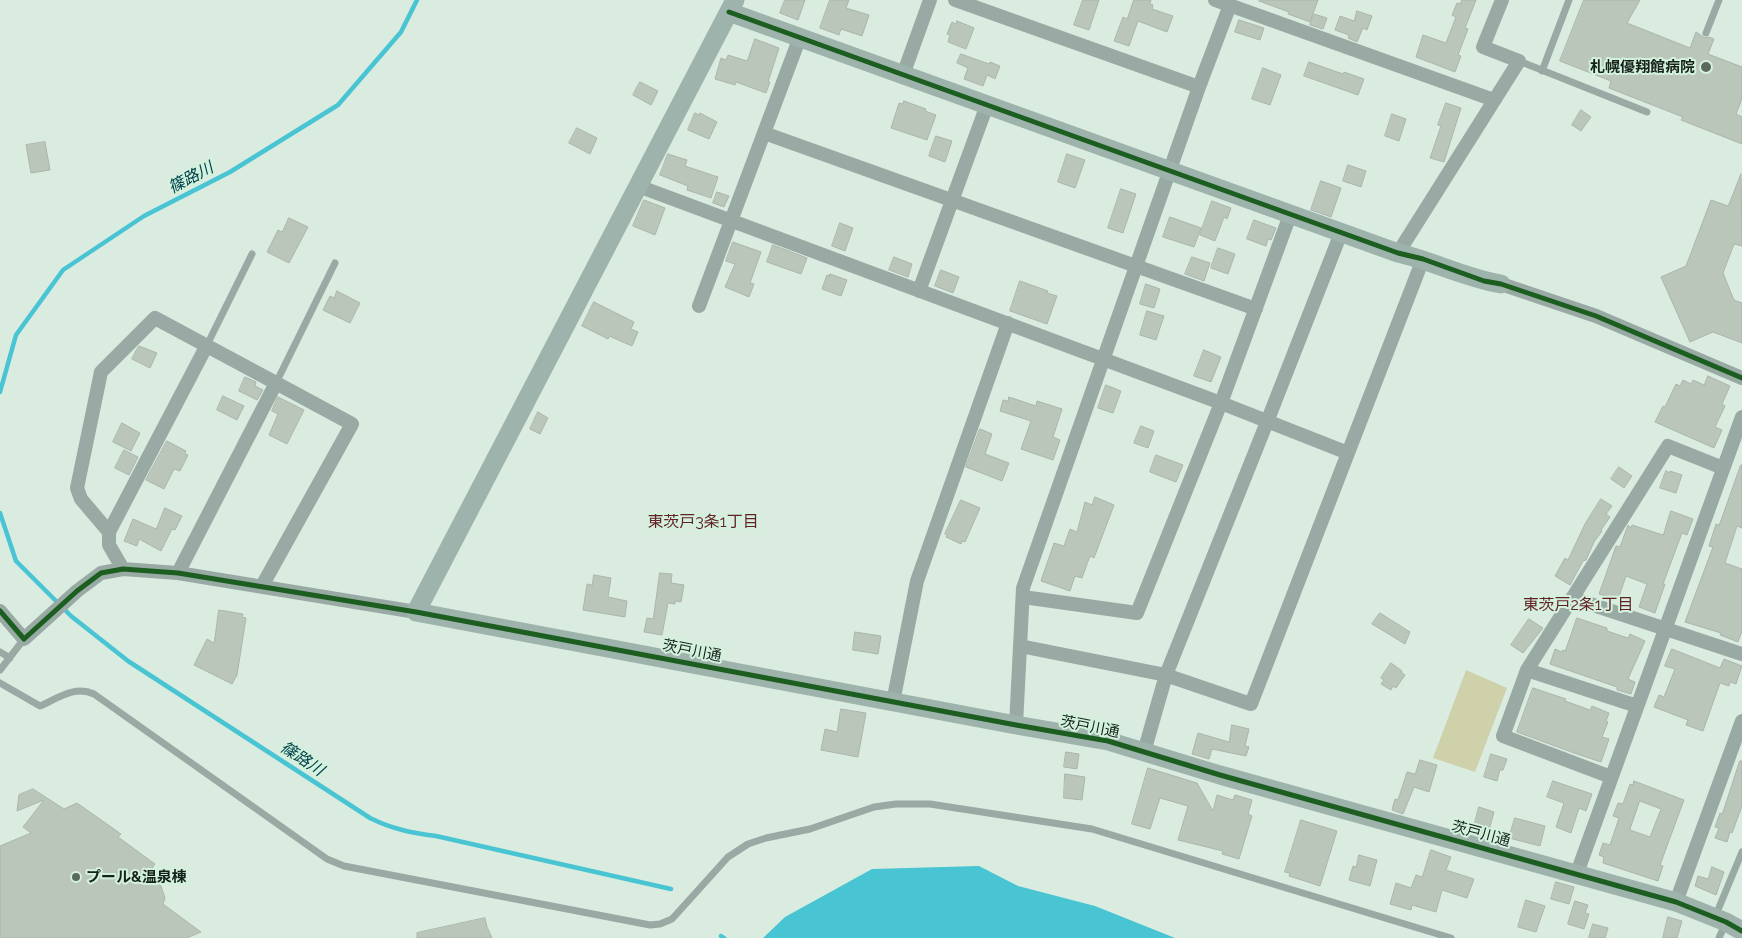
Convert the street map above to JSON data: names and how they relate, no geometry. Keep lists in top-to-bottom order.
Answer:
{
  "streets": {
    "street": ["茨戸川通"]
  },
  "districts": ["東茨戸3条1丁目", "東茨戸2条1丁目"],
  "water": ["篠路川"],
  "places": ["札幌優翔館病院", "プール&温泉棟"]
}
